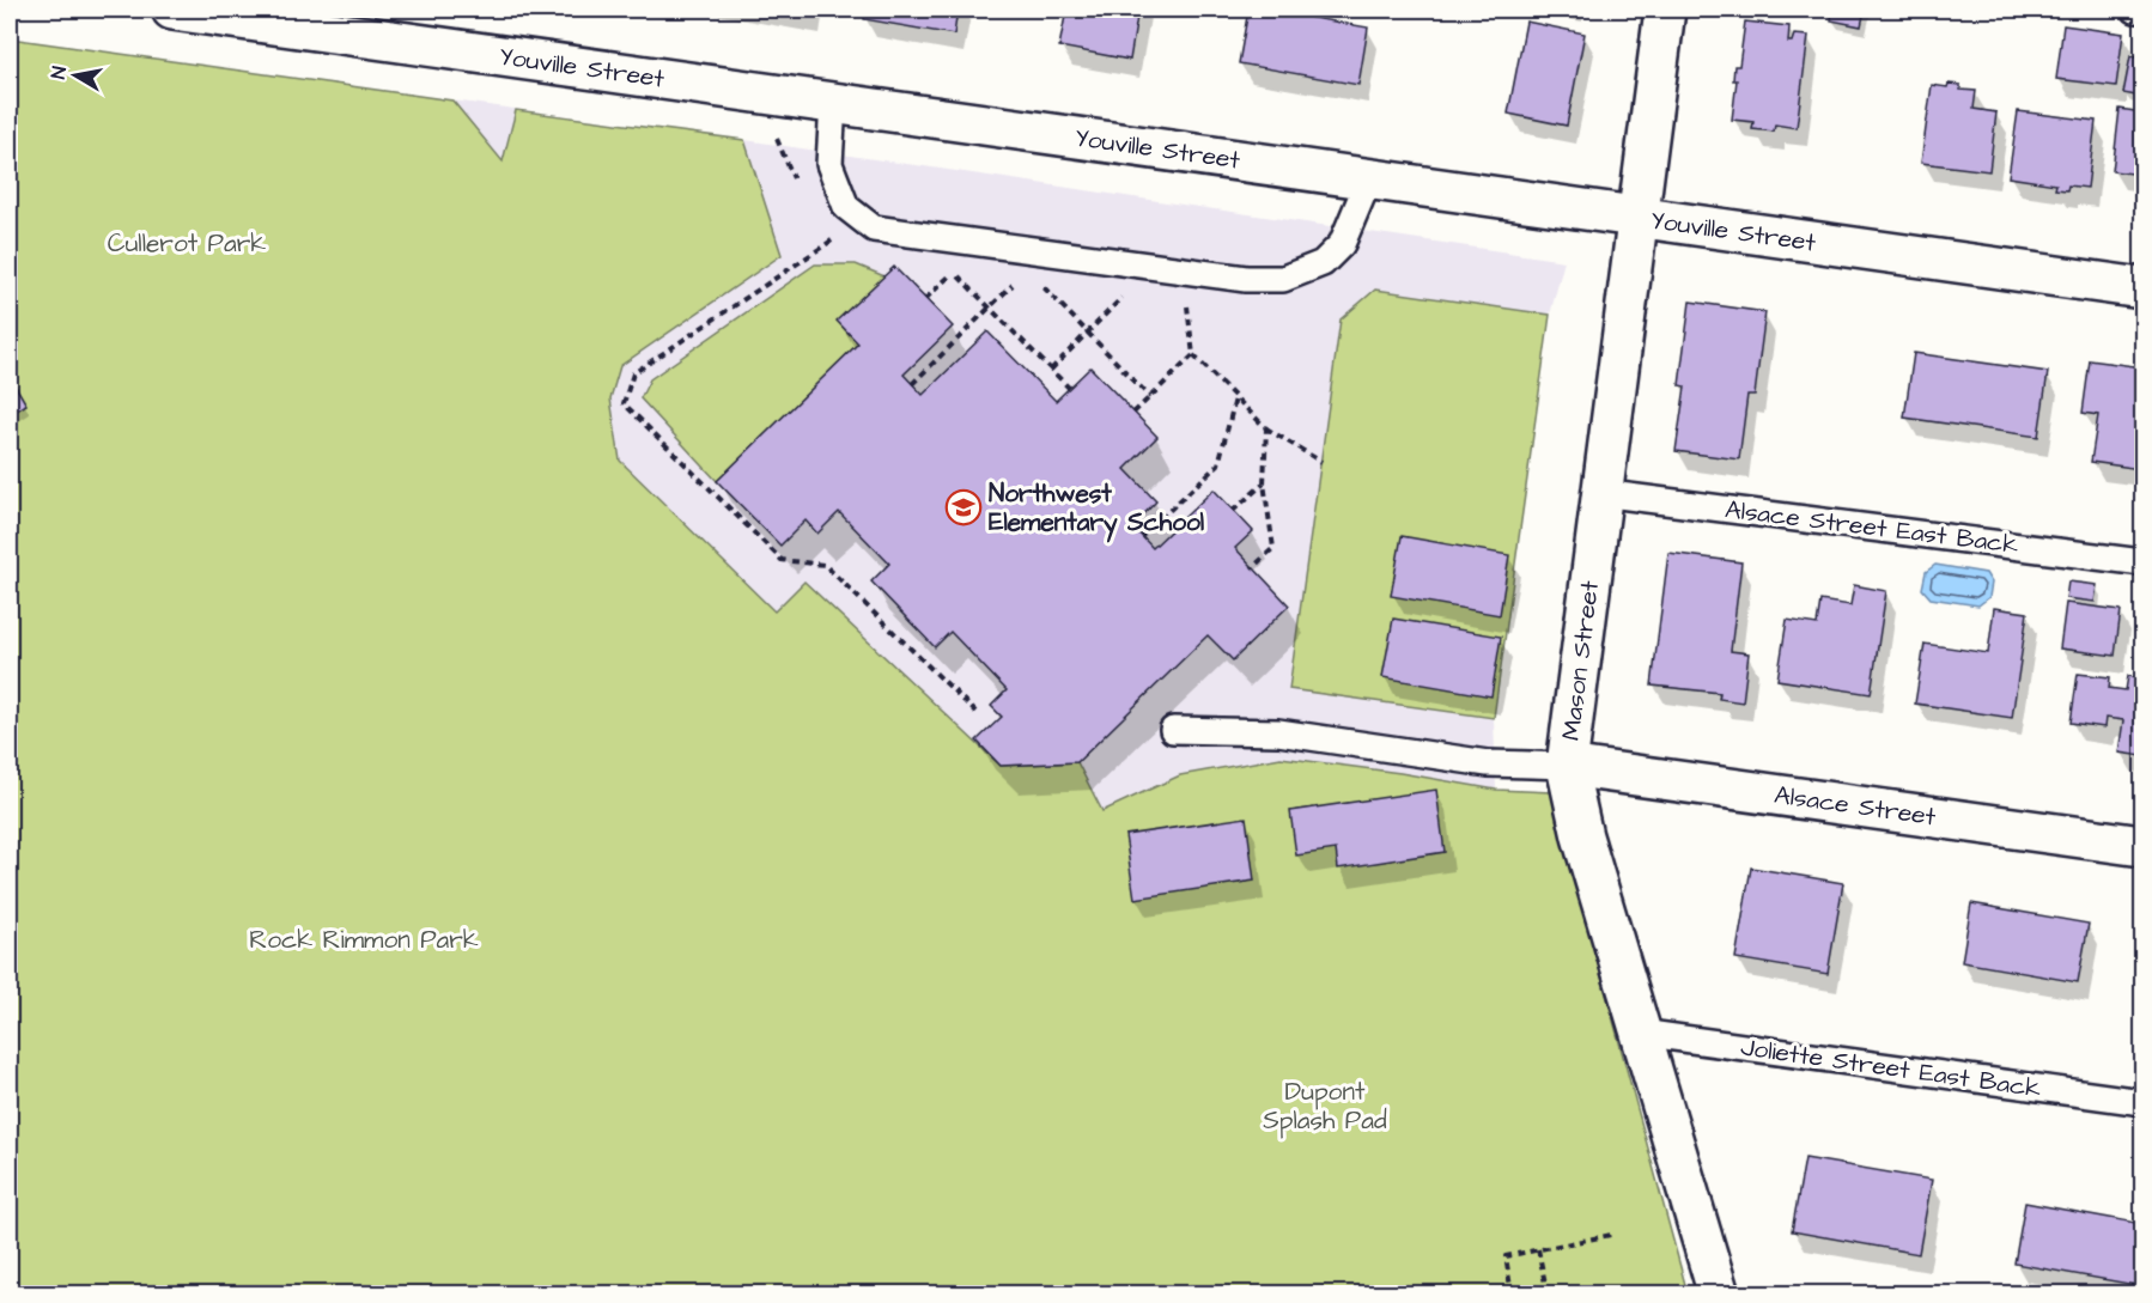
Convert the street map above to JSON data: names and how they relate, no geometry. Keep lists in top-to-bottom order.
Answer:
{
  "streets": {
    "street": ["Youville Street", "Mason Street", "Alsace Street"],
    "lane": ["Alsace Street East Back", "Joliette Street East Back"]
  },
  "crossings": [
    ["Youville Street", "Mason Street"],
    ["Alsace Street East Back", "Mason Street"],
    ["Mason Street", "Alsace Street"],
    ["Mason Street", "Joliette Street East Back"]
  ],
  "parks": ["Cullerot Park", "Rock Rimmon Park", "Dupont Splash Pad"],
  "places": {
    "school or university": ["Northwest Elementary School"]
  },
  "north": "left"
}
